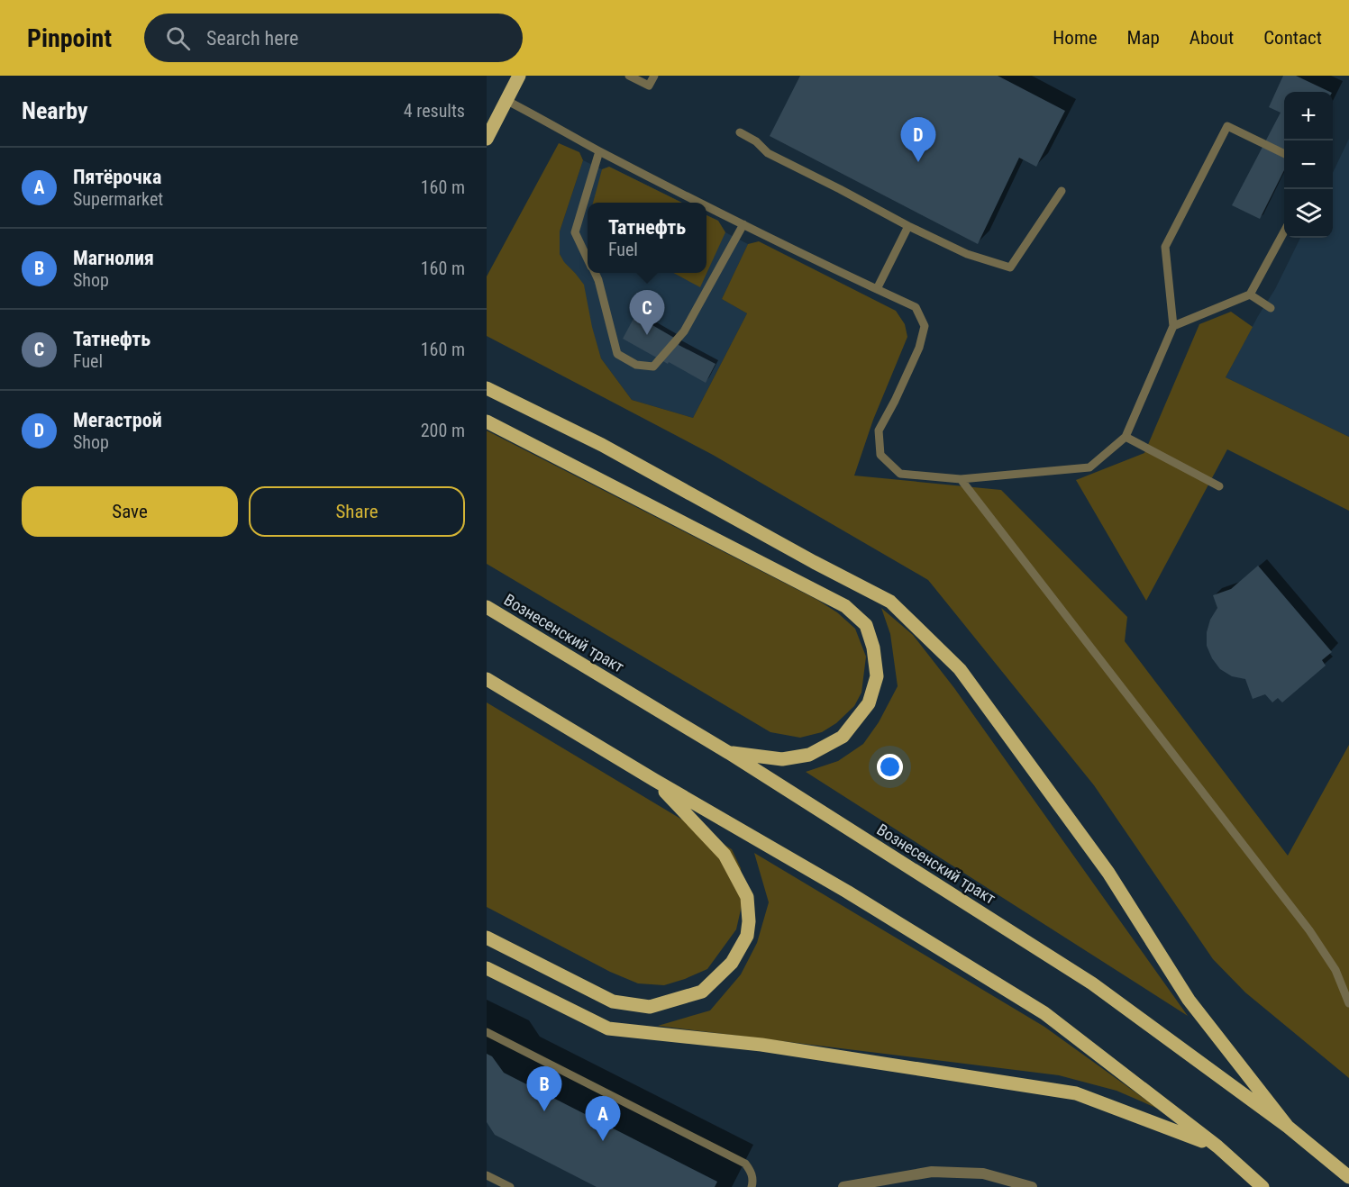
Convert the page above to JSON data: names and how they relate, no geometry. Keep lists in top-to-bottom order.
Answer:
{
  "streets": {
    "main road": ["Вознесенский тракт"]
  },
  "page": {
    "header": "Pinpoint",
    "search": "Search here",
    "nav": [
      "Home",
      "Map",
      "About",
      "Contact"
    ],
    "heading": ["Nearby", "4 results"],
    "map_buttons": ["+", "−"],
    "pins": [
      "D",
      "C",
      "B",
      "A"
    ],
    "list": [
      {
        "mark": "A",
        "name": "Пятёрочка",
        "note": "Supermarket",
        "value": "160 m"
      },
      {
        "mark": "B",
        "name": "Магнолия",
        "note": "Shop",
        "value": "160 m"
      },
      {
        "mark": "C",
        "name": "Татнефть",
        "note": "Fuel",
        "value": "160 m"
      },
      {
        "mark": "D",
        "name": "Мегастрой",
        "note": "Shop",
        "value": "200 m"
      }
    ],
    "popup": ["Татнефть", "Fuel"],
    "buttons": ["Save", "Share"]
  }
}
